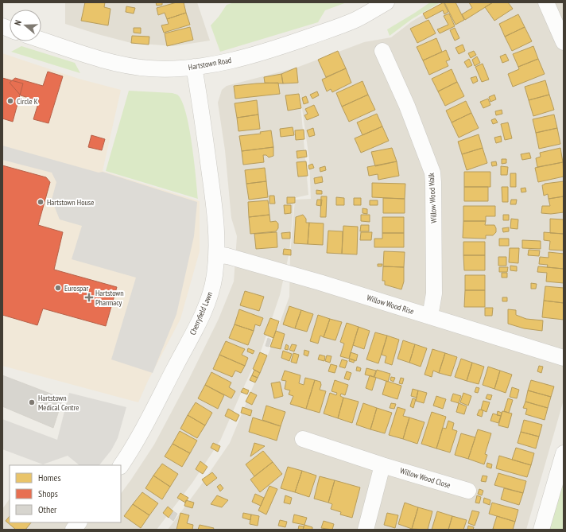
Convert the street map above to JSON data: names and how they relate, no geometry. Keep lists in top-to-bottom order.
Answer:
{
  "streets": {
    "street": [
      "Hartstown Road",
      "Willow Wood Walk",
      "Willow Wood Rise",
      "Cherryfield Lawn",
      "Willow Wood Close"
    ]
  },
  "crossings": [
    ["Hartstown Road", "Cherryfield Lawn"],
    ["Willow Wood Walk", "Willow Wood Rise"],
    ["Willow Wood Rise", "Cherryfield Lawn"]
  ],
  "places": {
    "other": [
      "Circle K",
      "Hartstown House",
      "Eurospar",
      "Hartstown Medical Centre"
    ],
    "health": ["Hartstown Pharmacy"]
  },
  "legend": ["Homes", "Shops", "Other"],
  "north": "left"
}
